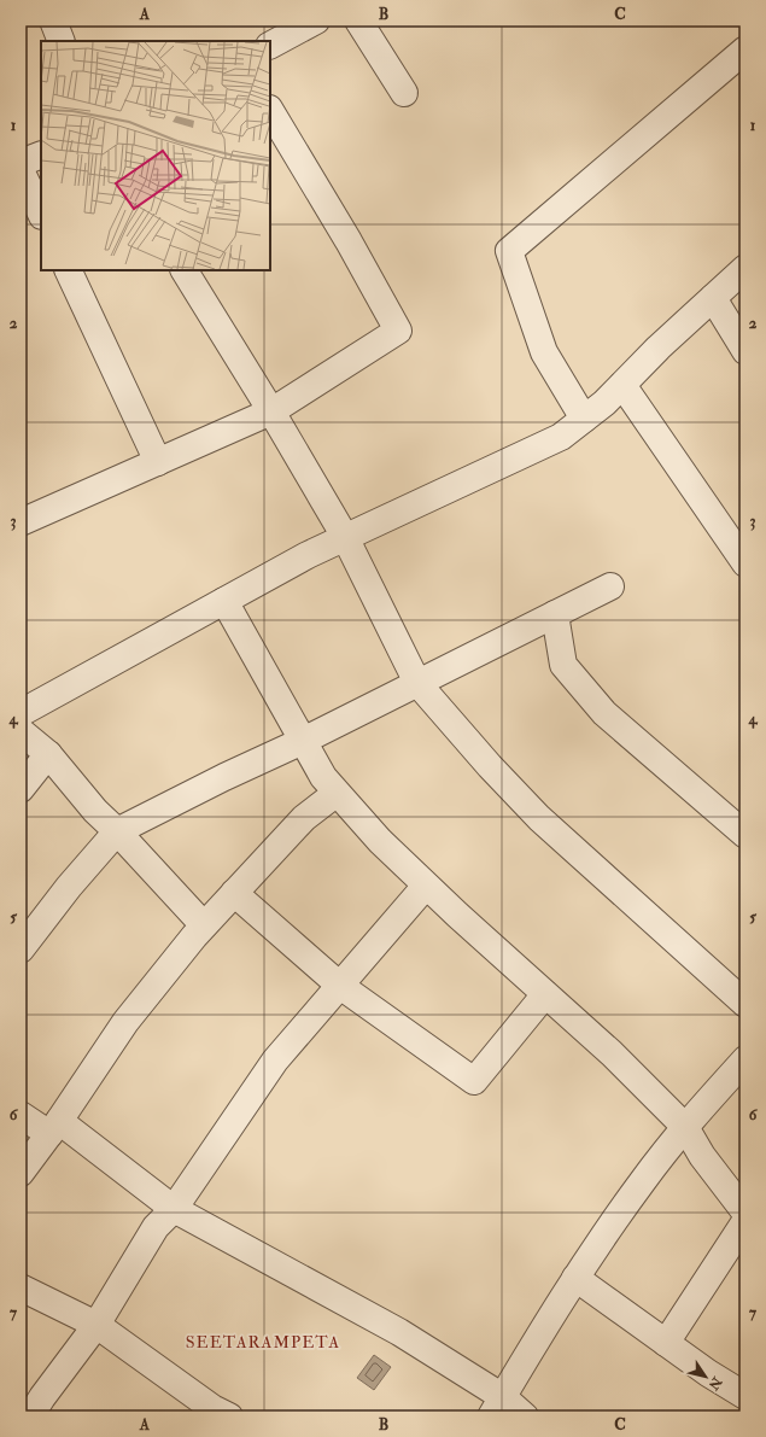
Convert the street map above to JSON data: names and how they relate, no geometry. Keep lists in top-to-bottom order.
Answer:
{
  "districts": ["SEETARAMPETA"],
  "north": "bottom right",
  "grid": {
    "columns": ["A", "B", "C"],
    "rows": [
      "1",
      "2",
      "3",
      "4",
      "5",
      "6",
      "7"
    ]
  }
}
